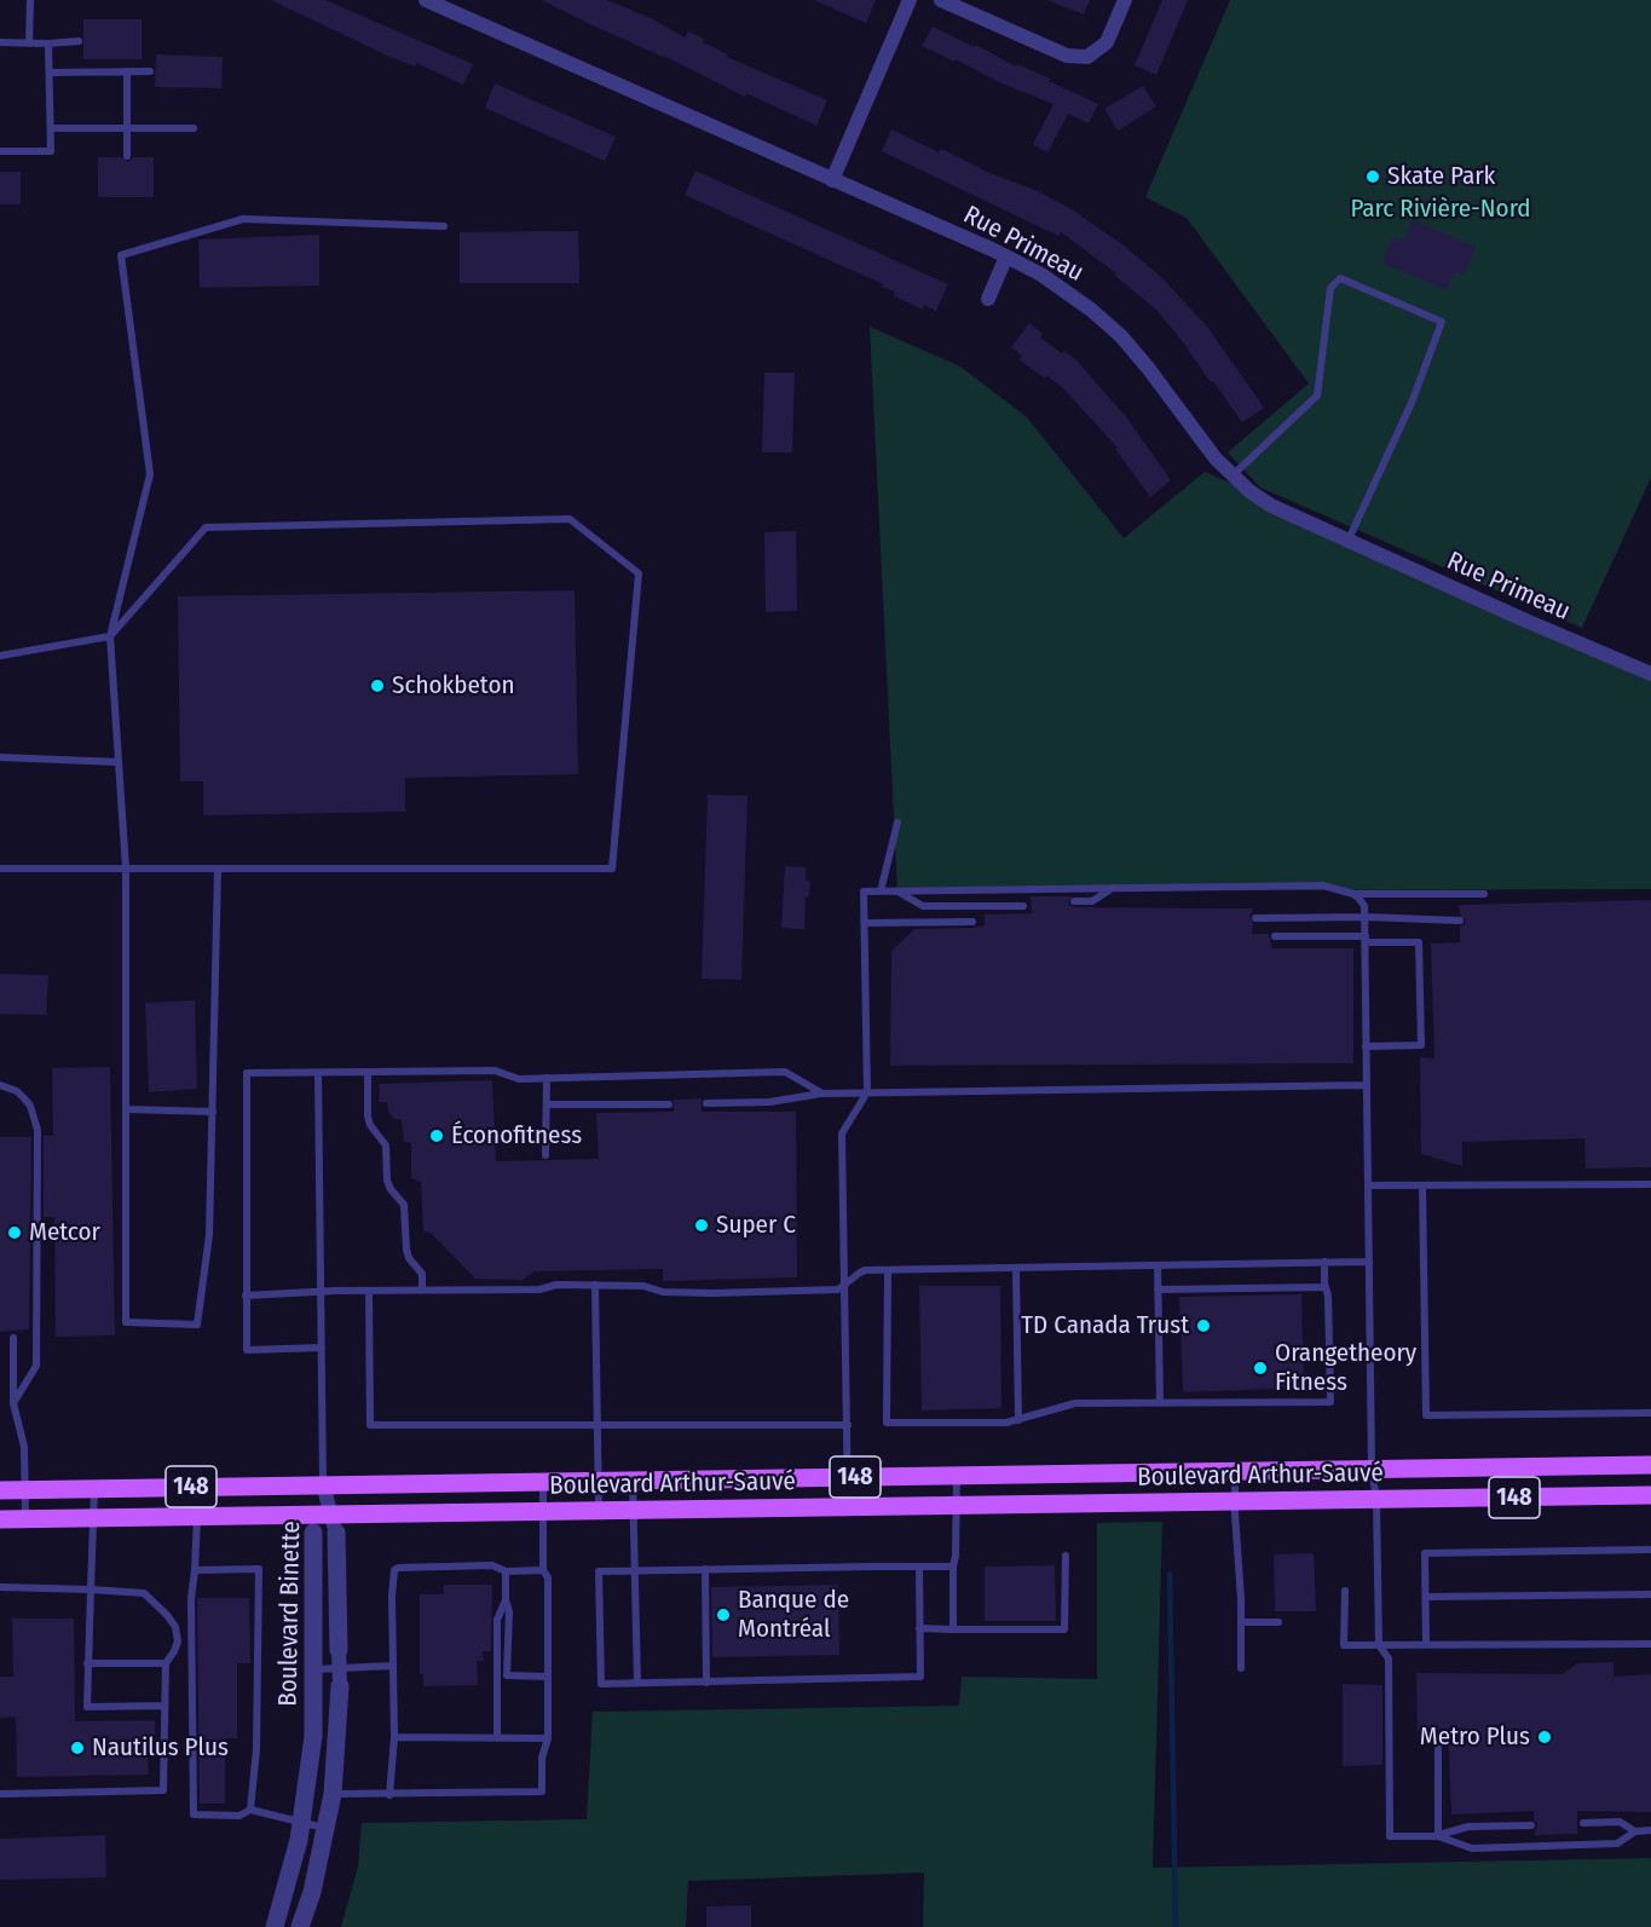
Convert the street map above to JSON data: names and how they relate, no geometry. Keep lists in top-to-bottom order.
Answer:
{
  "streets": {
    "main road": ["Boulevard Arthur-Sauvé", "148"],
    "street": ["Rue Primeau", "Boulevard Binette"]
  },
  "crossings": [
    ["Boulevard Arthur-Sauvé", "Boulevard Binette"]
  ],
  "parks": ["Parc Rivière-Nord"],
  "places": [
    "Skate Park",
    "Schokbeton",
    "Éconofitness",
    "Super C",
    "Metcor",
    "TD Canada Trust",
    "Orangetheory Fitness",
    "Banque de Montréal",
    "Metro Plus",
    "Nautilus Plus"
  ]
}
